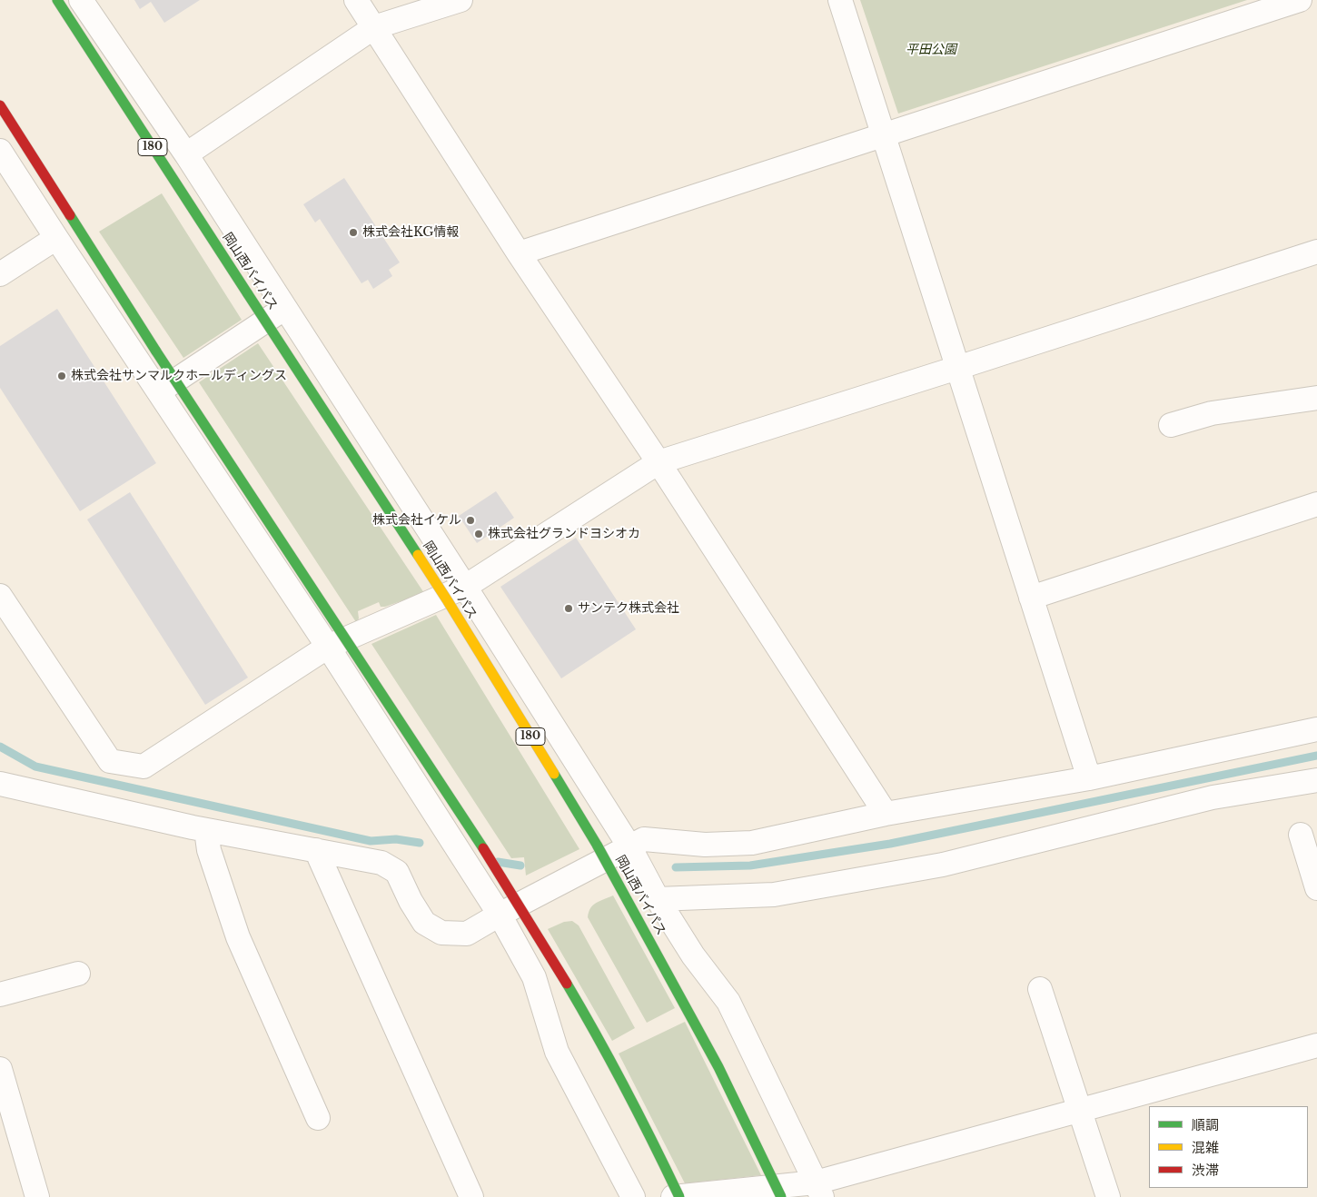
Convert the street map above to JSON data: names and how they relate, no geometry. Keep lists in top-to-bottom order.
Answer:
{
  "streets": {
    "highway": ["180", "岡山西バイパス"]
  },
  "parks": ["平田公園"],
  "places": [
    "株式会社KG情報",
    "株式会社サンマルクホールディングス",
    "株式会社イケル",
    "株式会社グランドヨシオカ",
    "サンテク株式会社"
  ],
  "legend": ["順調", "混雑", "渋滞"]
}
